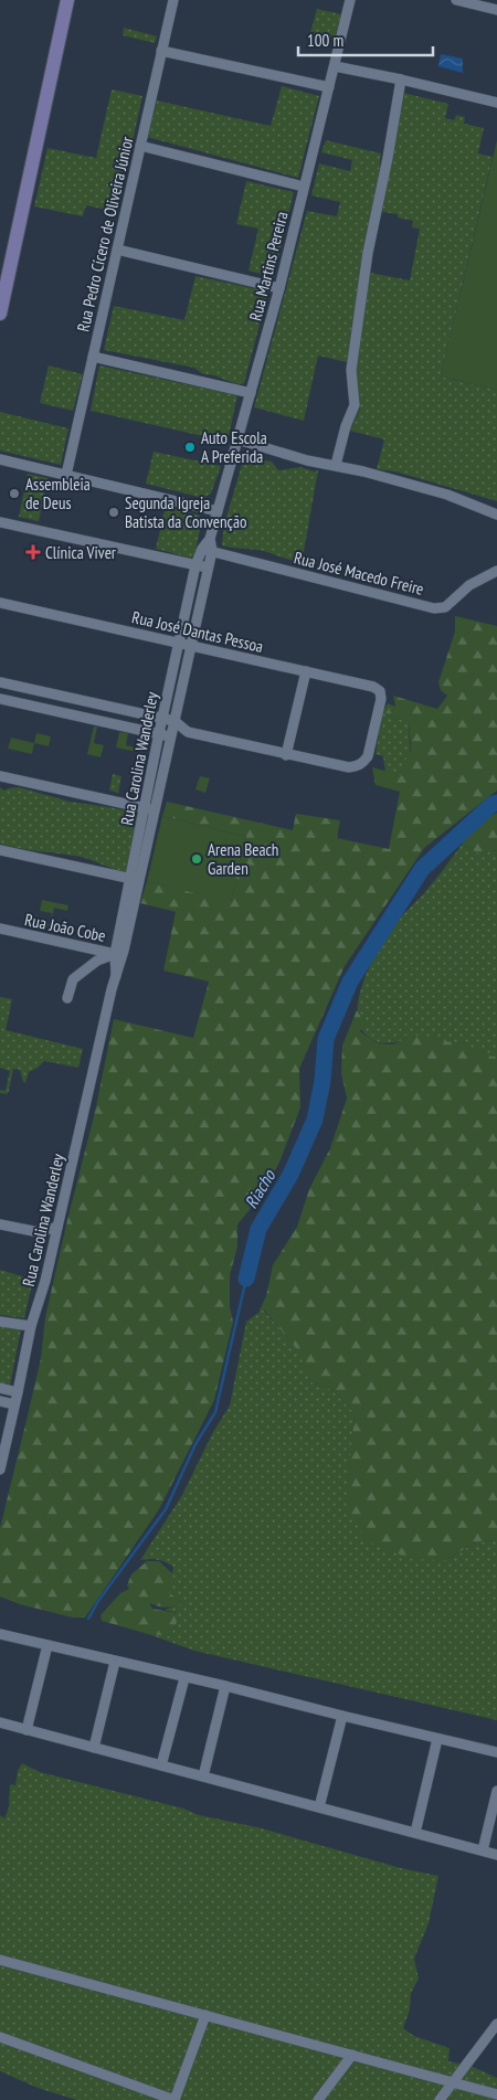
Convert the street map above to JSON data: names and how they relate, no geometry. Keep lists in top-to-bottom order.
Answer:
{
  "streets": {
    "street": [
      "Rua Pedro Cícero de Oliveira Júnior",
      "Rua Martins Pereira",
      "Rua José Macedo Freire",
      "Rua José Dantas Pessoa",
      "Rua Carolina Wanderley",
      "Rua João Cobe"
    ]
  },
  "crossings": [
    ["Rua Martins Pereira", "Rua José Macedo Freire"],
    ["Rua Martins Pereira", "Rua Carolina Wanderley"],
    ["Rua José Macedo Freire", "Rua Carolina Wanderley"],
    ["Rua José Dantas Pessoa", "Rua Carolina Wanderley"],
    ["Rua Carolina Wanderley", "Rua João Cobe"]
  ],
  "water": ["Riacho"],
  "places": {
    "other": [
      "Auto Escola A Preferida",
      "Assembleia de Deus",
      "Segunda Igreja Batista da Convenção",
      "Arena Beach Garden"
    ],
    "health": ["Clínica Viver"]
  },
  "scale_bar": "100 m"
}
